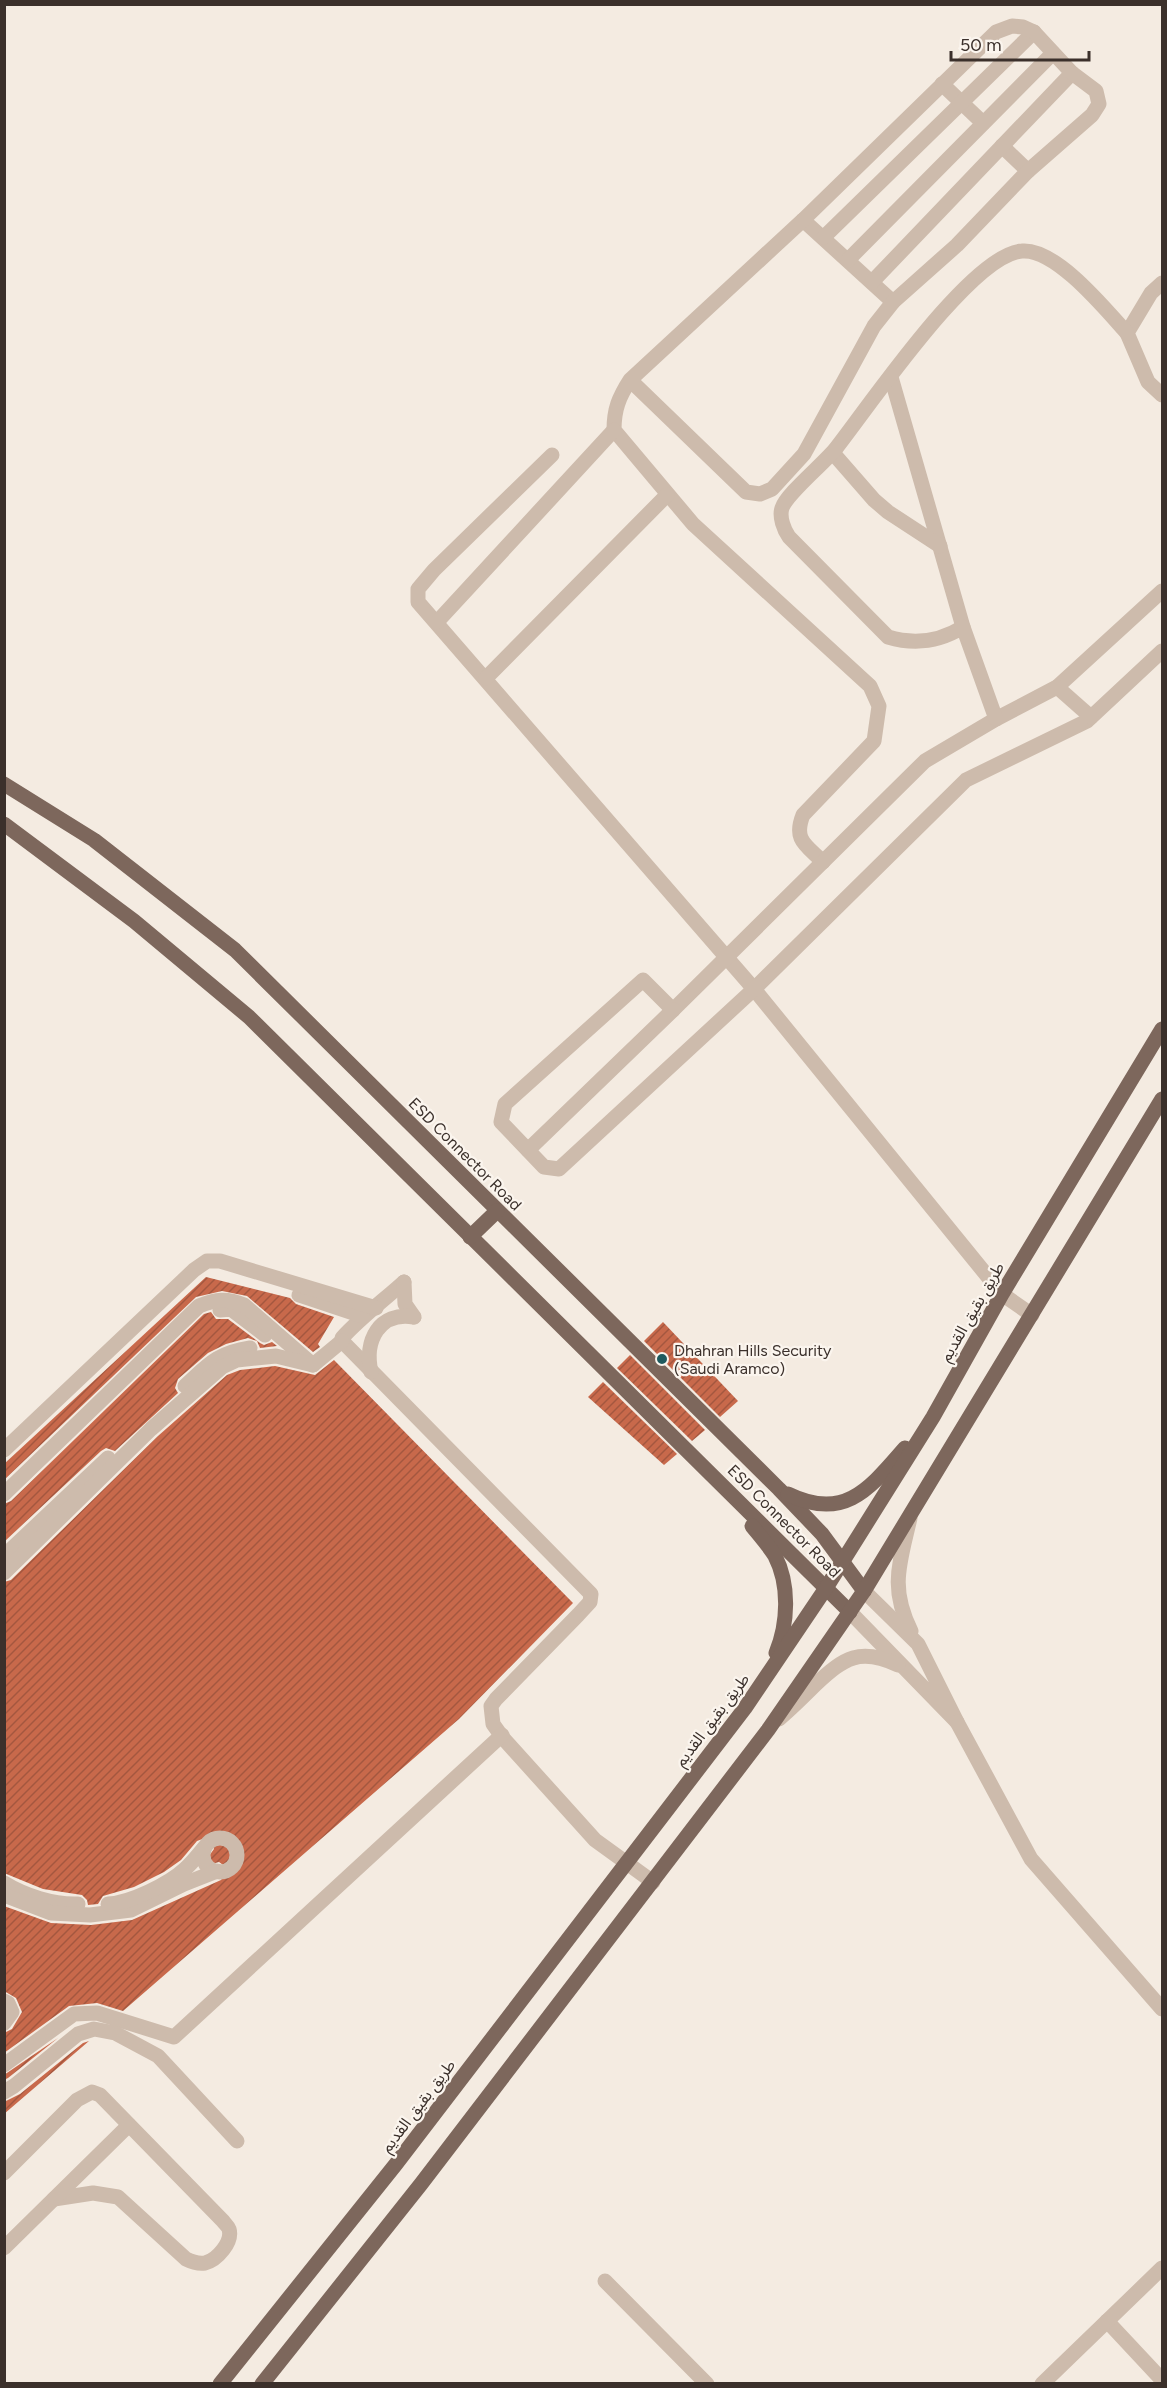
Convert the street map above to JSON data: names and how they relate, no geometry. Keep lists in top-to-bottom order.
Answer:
{
  "streets": {
    "main road": ["ESD Connector Road", "طريق بقيق القديم"]
  },
  "crossings": [
    ["ESD Connector Road", "طريق بقيق القديم"]
  ],
  "places": ["Dhahran Hills Security (Saudi Aramco)"],
  "scale_bar": "50 m"
}
